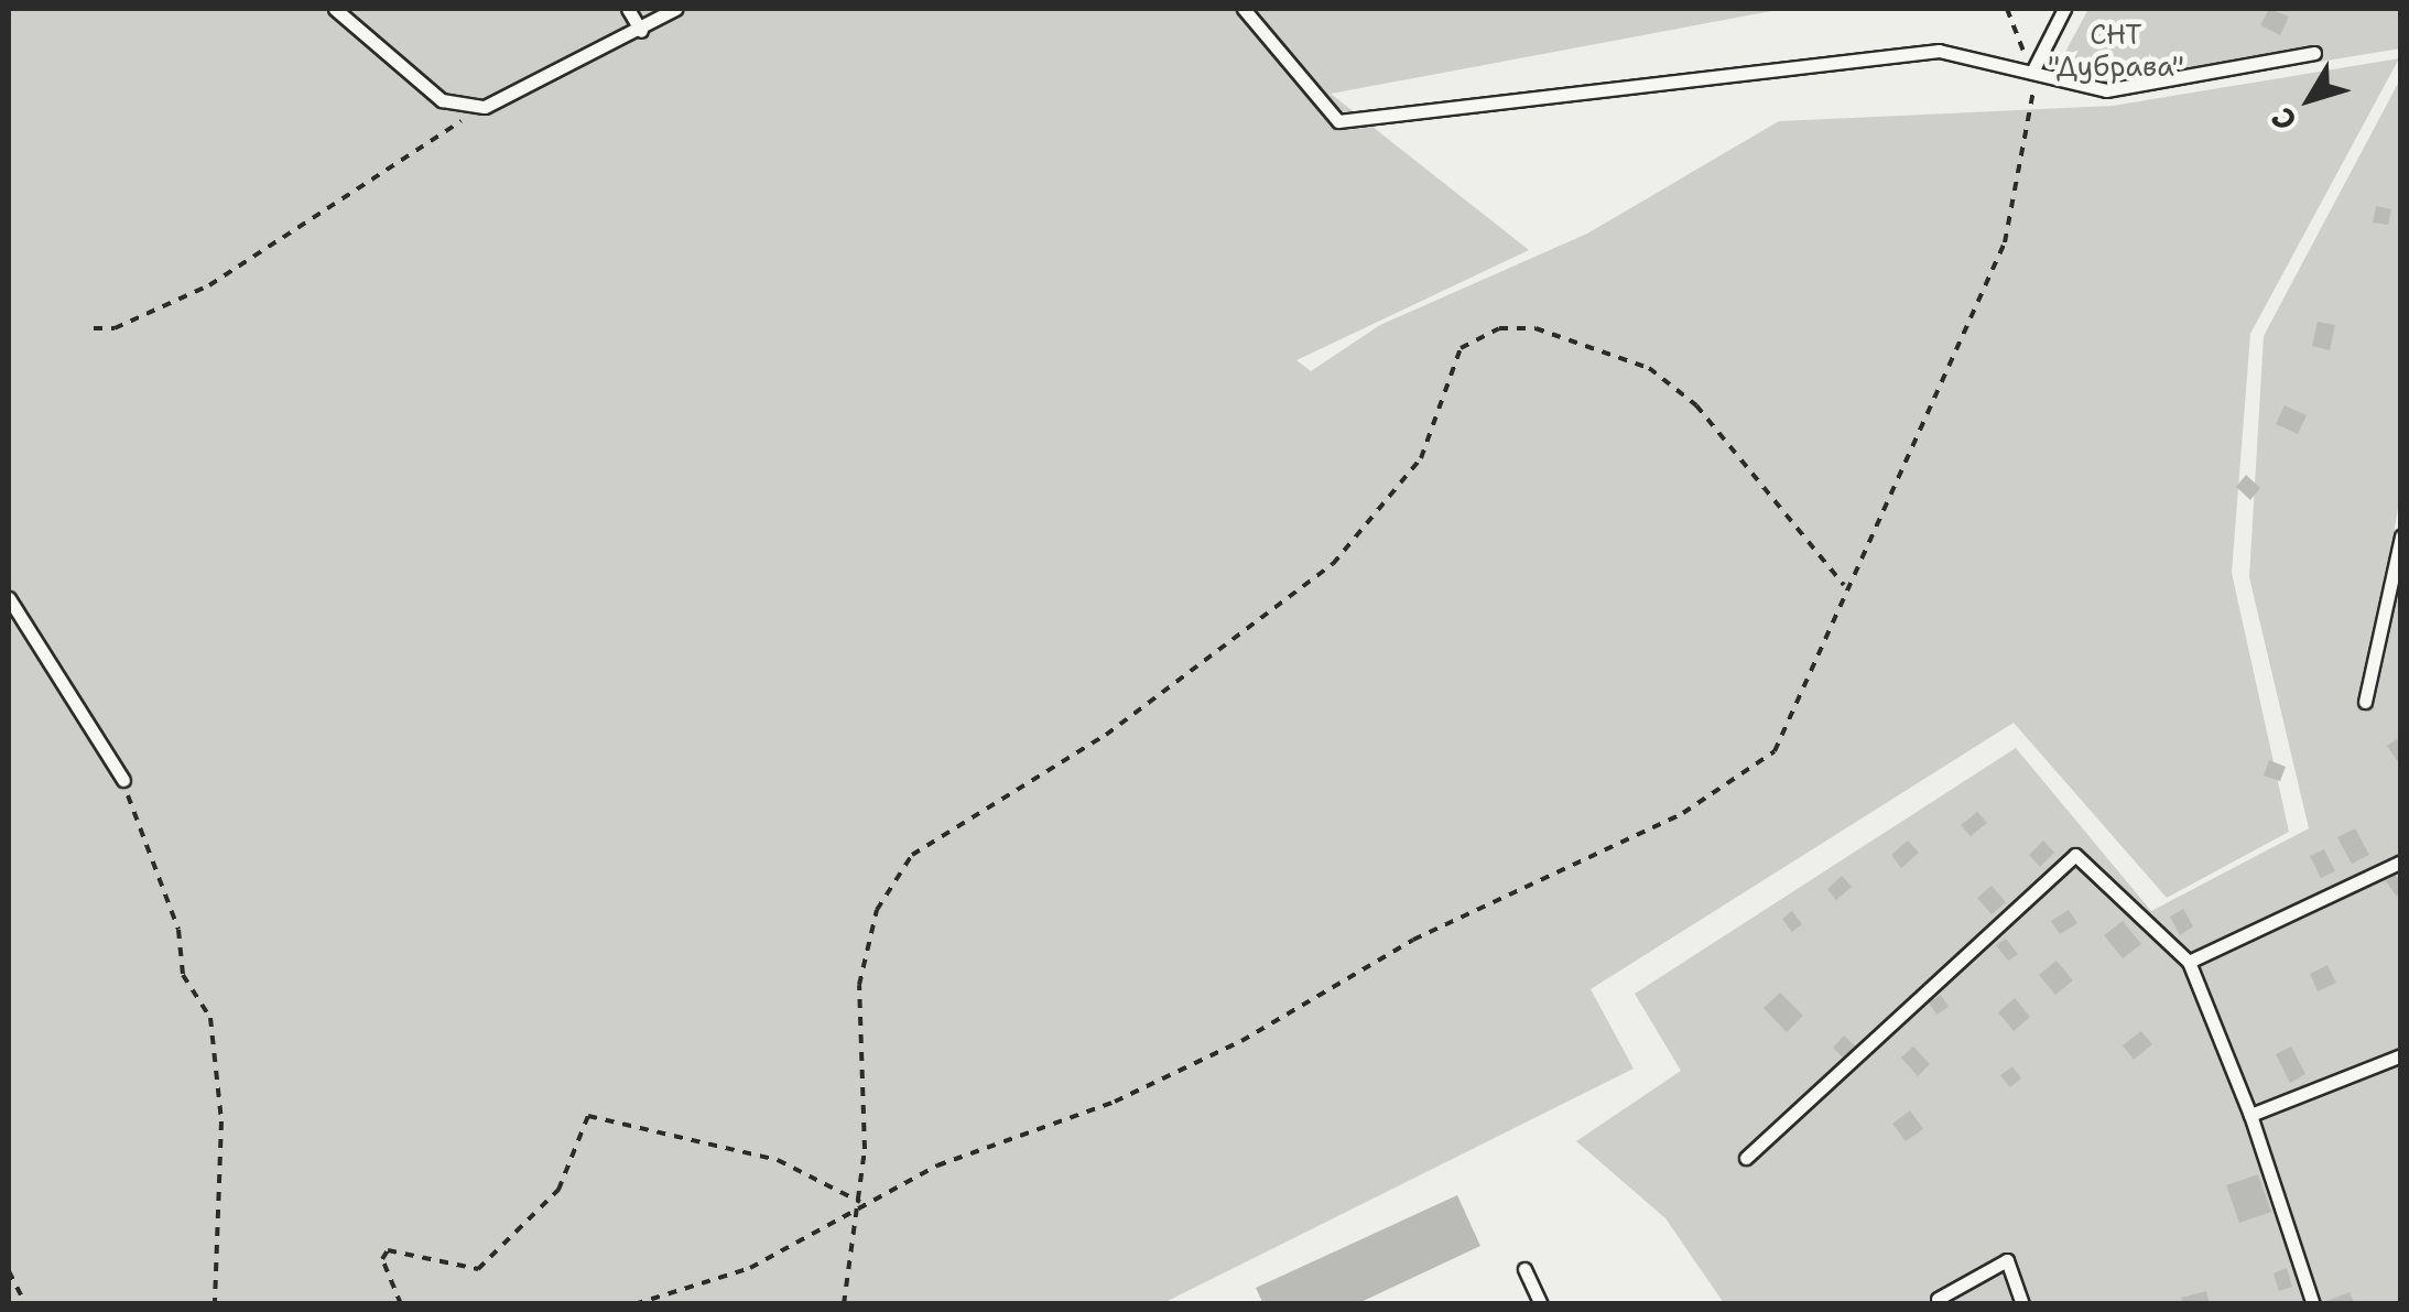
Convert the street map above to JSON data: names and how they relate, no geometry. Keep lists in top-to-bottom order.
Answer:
{
  "parks": ["СНТ \"Дубрава\""],
  "north": "bottom left"
}
